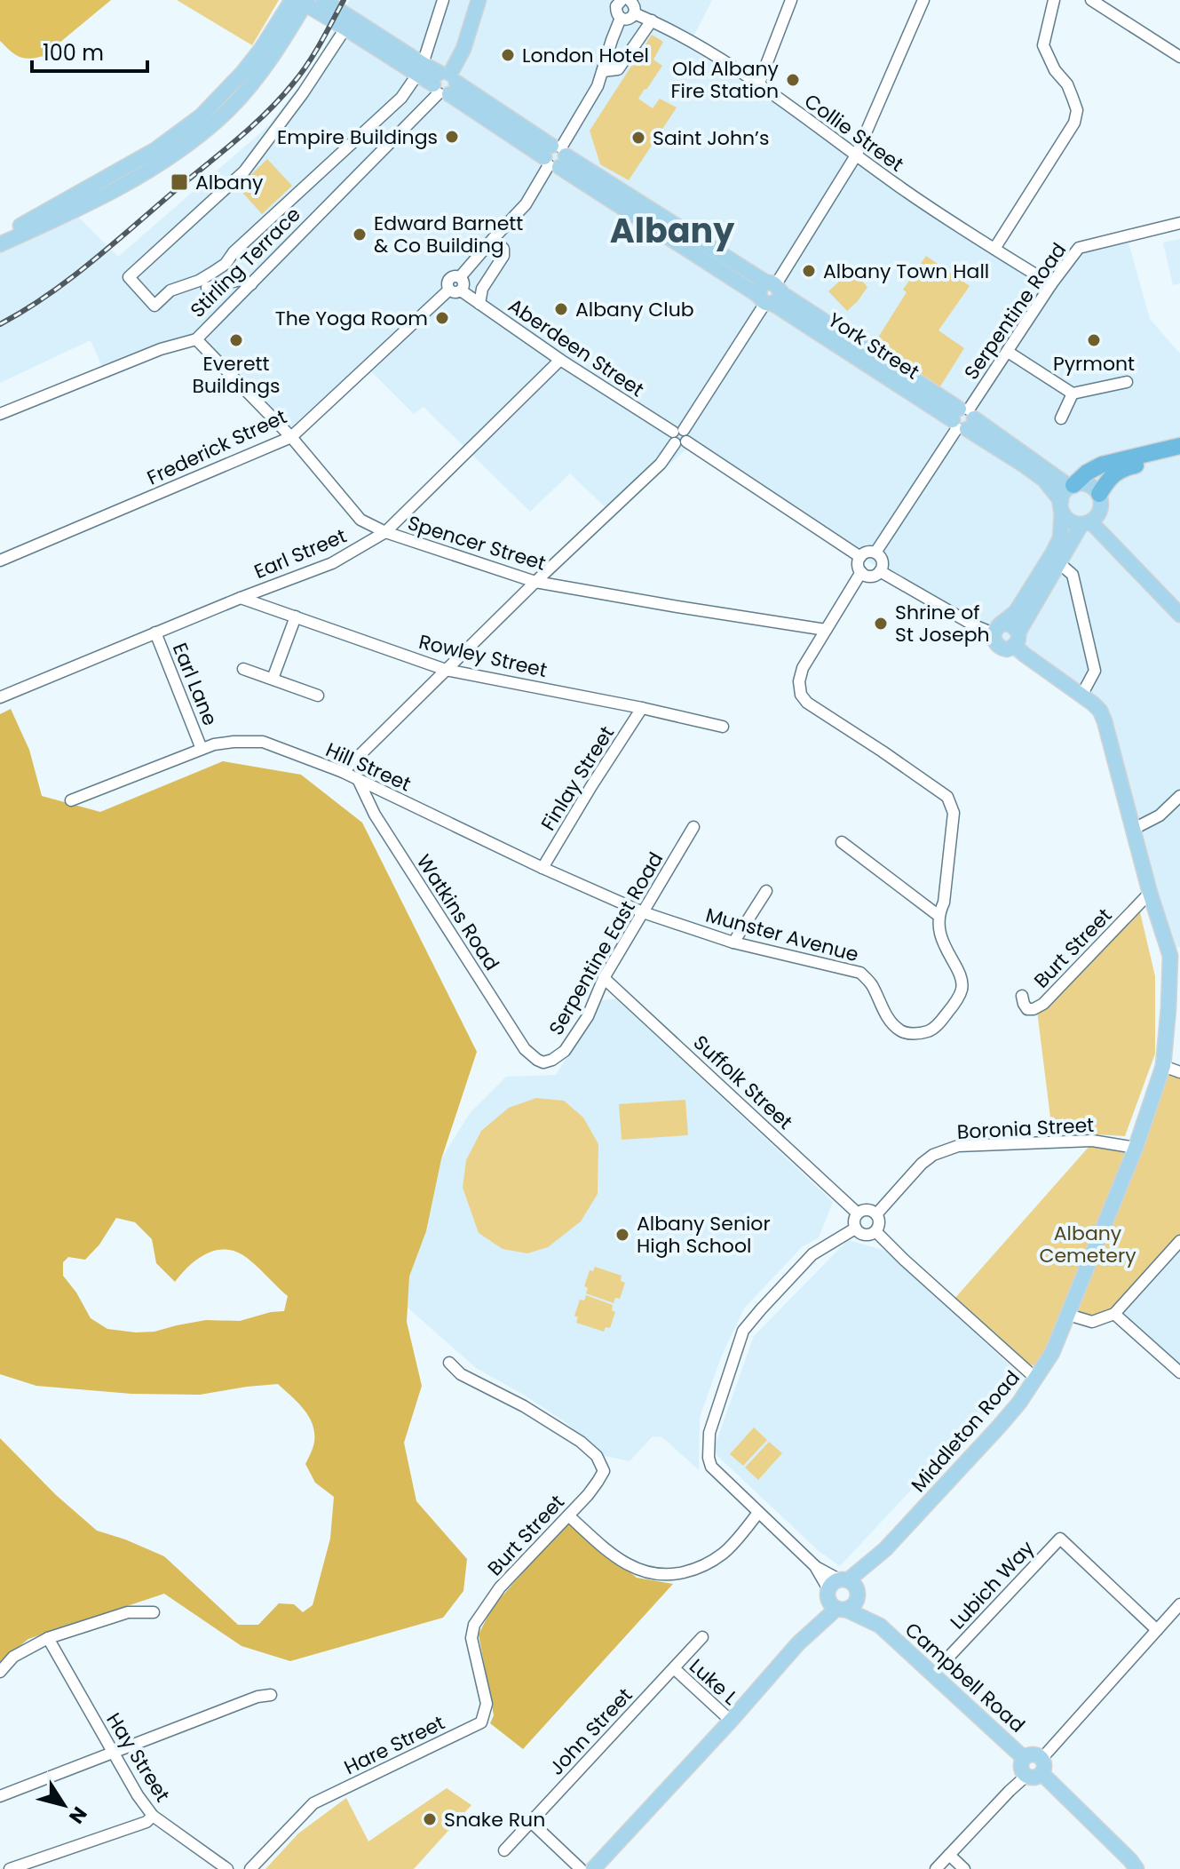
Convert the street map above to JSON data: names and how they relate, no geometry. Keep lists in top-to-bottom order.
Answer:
{
  "streets": {
    "main road": [
      "Stirling Terrace",
      "York Street",
      "Middleton Road",
      "Campbell Road"
    ],
    "street": [
      "Collie Street",
      "Serpentine Road",
      "Aberdeen Street",
      "Frederick Street",
      "Spencer Street",
      "Earl Street",
      "Rowley Street",
      "Earl Lane",
      "Hill Street",
      "Finlay Street",
      "Watkins Road",
      "Munster Avenue",
      "Serpentine East Road",
      "Burt Street",
      "Suffolk Street",
      "Boronia Street",
      "Lubich Way",
      "Luke L",
      "John Street",
      "Hare Street",
      "Hay Street"
    ]
  },
  "crossings": [
    ["Collie Street", "Serpentine Road"],
    ["Stirling Terrace", "York Street"],
    ["Stirling Terrace", "Spencer Street"],
    ["Serpentine Road", "York Street"],
    ["Serpentine Road", "Aberdeen Street"],
    ["Aberdeen Street", "Frederick Street"],
    ["Aberdeen Street", "Earl Street"],
    ["Frederick Street", "Spencer Street"],
    ["Spencer Street", "Earl Street"],
    ["Spencer Street", "Munster Avenue"],
    ["Earl Street", "Rowley Street"],
    ["Earl Street", "Earl Lane"],
    ["Rowley Street", "Finlay Street"],
    ["Earl Lane", "Hill Street"],
    ["Hill Street", "Finlay Street"],
    ["Hill Street", "Watkins Road"],
    ["Hill Street", "Munster Avenue"],
    ["Hill Street", "Serpentine East Road"],
    ["Watkins Road", "Serpentine East Road"],
    ["Munster Avenue", "Serpentine East Road"],
    ["Serpentine East Road", "Suffolk Street"],
    ["Burt Street", "Middleton Road"],
    ["Burt Street", "Hare Street"],
    ["Suffolk Street", "Boronia Street"],
    ["Suffolk Street", "Campbell Road"],
    ["Boronia Street", "Middleton Road"],
    ["Boronia Street", "Campbell Road"],
    ["Middleton Road", "Campbell Road"],
    ["Middleton Road", "Luke L"],
    ["Luke L", "John Street"]
  ],
  "districts": ["Albany"],
  "parks": ["Albany Cemetery"],
  "places": {
    "other": [
      "London Hotel",
      "Old Albany Fire Station",
      "Empire Buildings",
      "Saint John’s",
      "Edward Barnett & Co Building",
      "Albany Town Hall",
      "Albany Club",
      "The Yoga Room",
      "Everett Buildings",
      "Pyrmont",
      "Shrine of St Joseph",
      "Albany Senior High School",
      "Snake Run"
    ],
    "transit": ["Albany"]
  },
  "scale_bar": "100 m",
  "north": "bottom right"
}
